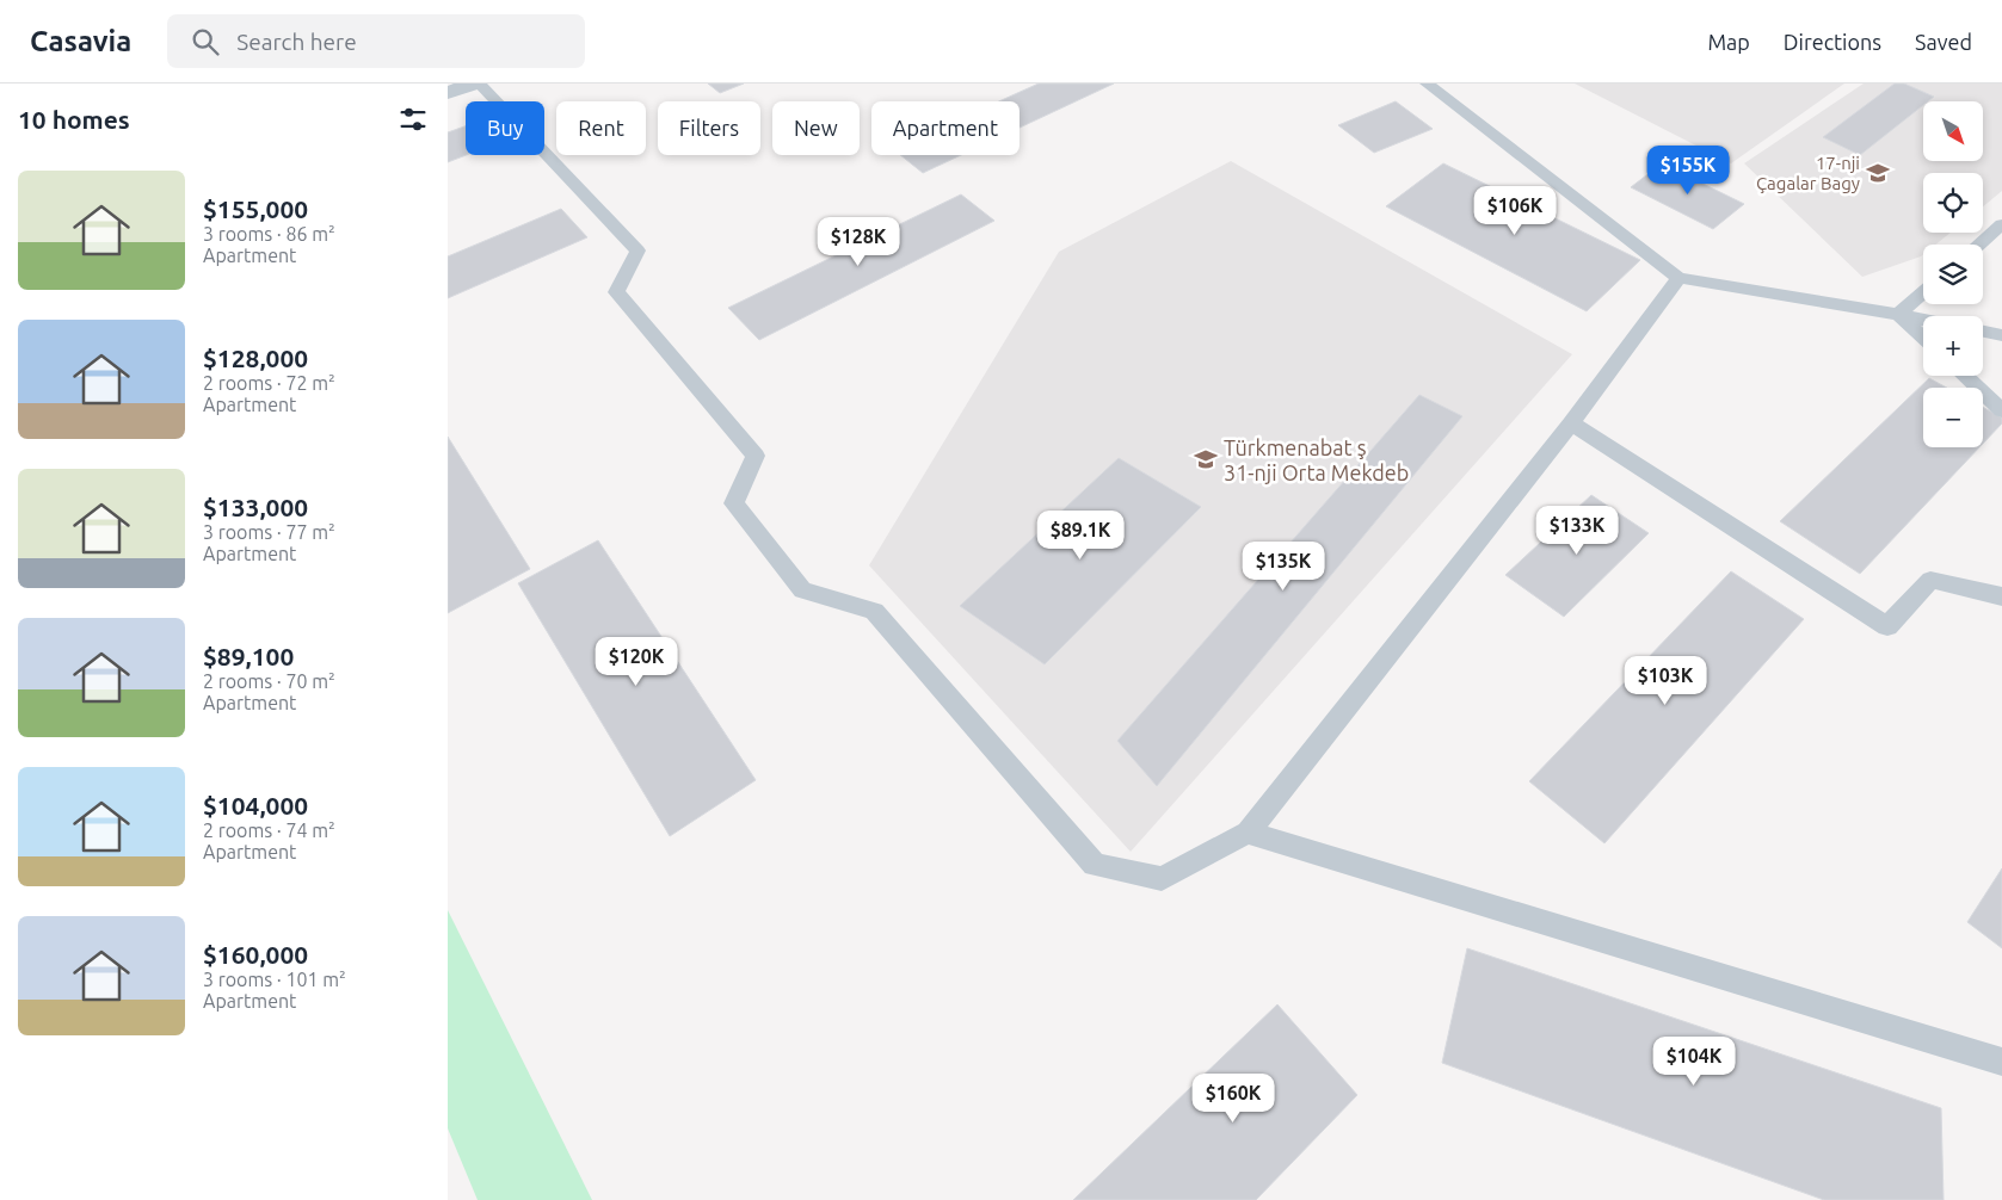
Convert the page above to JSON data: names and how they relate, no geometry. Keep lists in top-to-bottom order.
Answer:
{
  "places": {
    "school or university": ["17-nji Çagalar Bagy", "Türkmenabat ş 31-nji Orta Mekdeb"]
  },
  "north": "bottom right",
  "page": {
    "header": "Casavia",
    "search": "Search here",
    "nav": ["Map", "Directions", "Saved"],
    "heading": "10 homes",
    "map_buttons": ["+", "−"],
    "chip": [
      "Buy",
      "Rent",
      "Filters",
      "New",
      "Apartment"
    ],
    "price": [
      "$155K",
      "$106K",
      "$128K",
      "$133K",
      "$89.1K",
      "$135K",
      "$120K",
      "$103K",
      "$104K",
      "$160K"
    ],
    "list": [
      {
        "name": "$155,000",
        "note": "3 rooms · 86 m² · Apartment"
      },
      {
        "name": "$128,000",
        "note": "2 rooms · 72 m² · Apartment"
      },
      {
        "name": "$133,000",
        "note": "3 rooms · 77 m² · Apartment"
      },
      {
        "name": "$89,100",
        "note": "2 rooms · 70 m² · Apartment"
      },
      {
        "name": "$104,000",
        "note": "2 rooms · 74 m² · Apartment"
      },
      {
        "name": "$160,000",
        "note": "3 rooms · 101 m² · Apartment"
      }
    ]
  }
}
